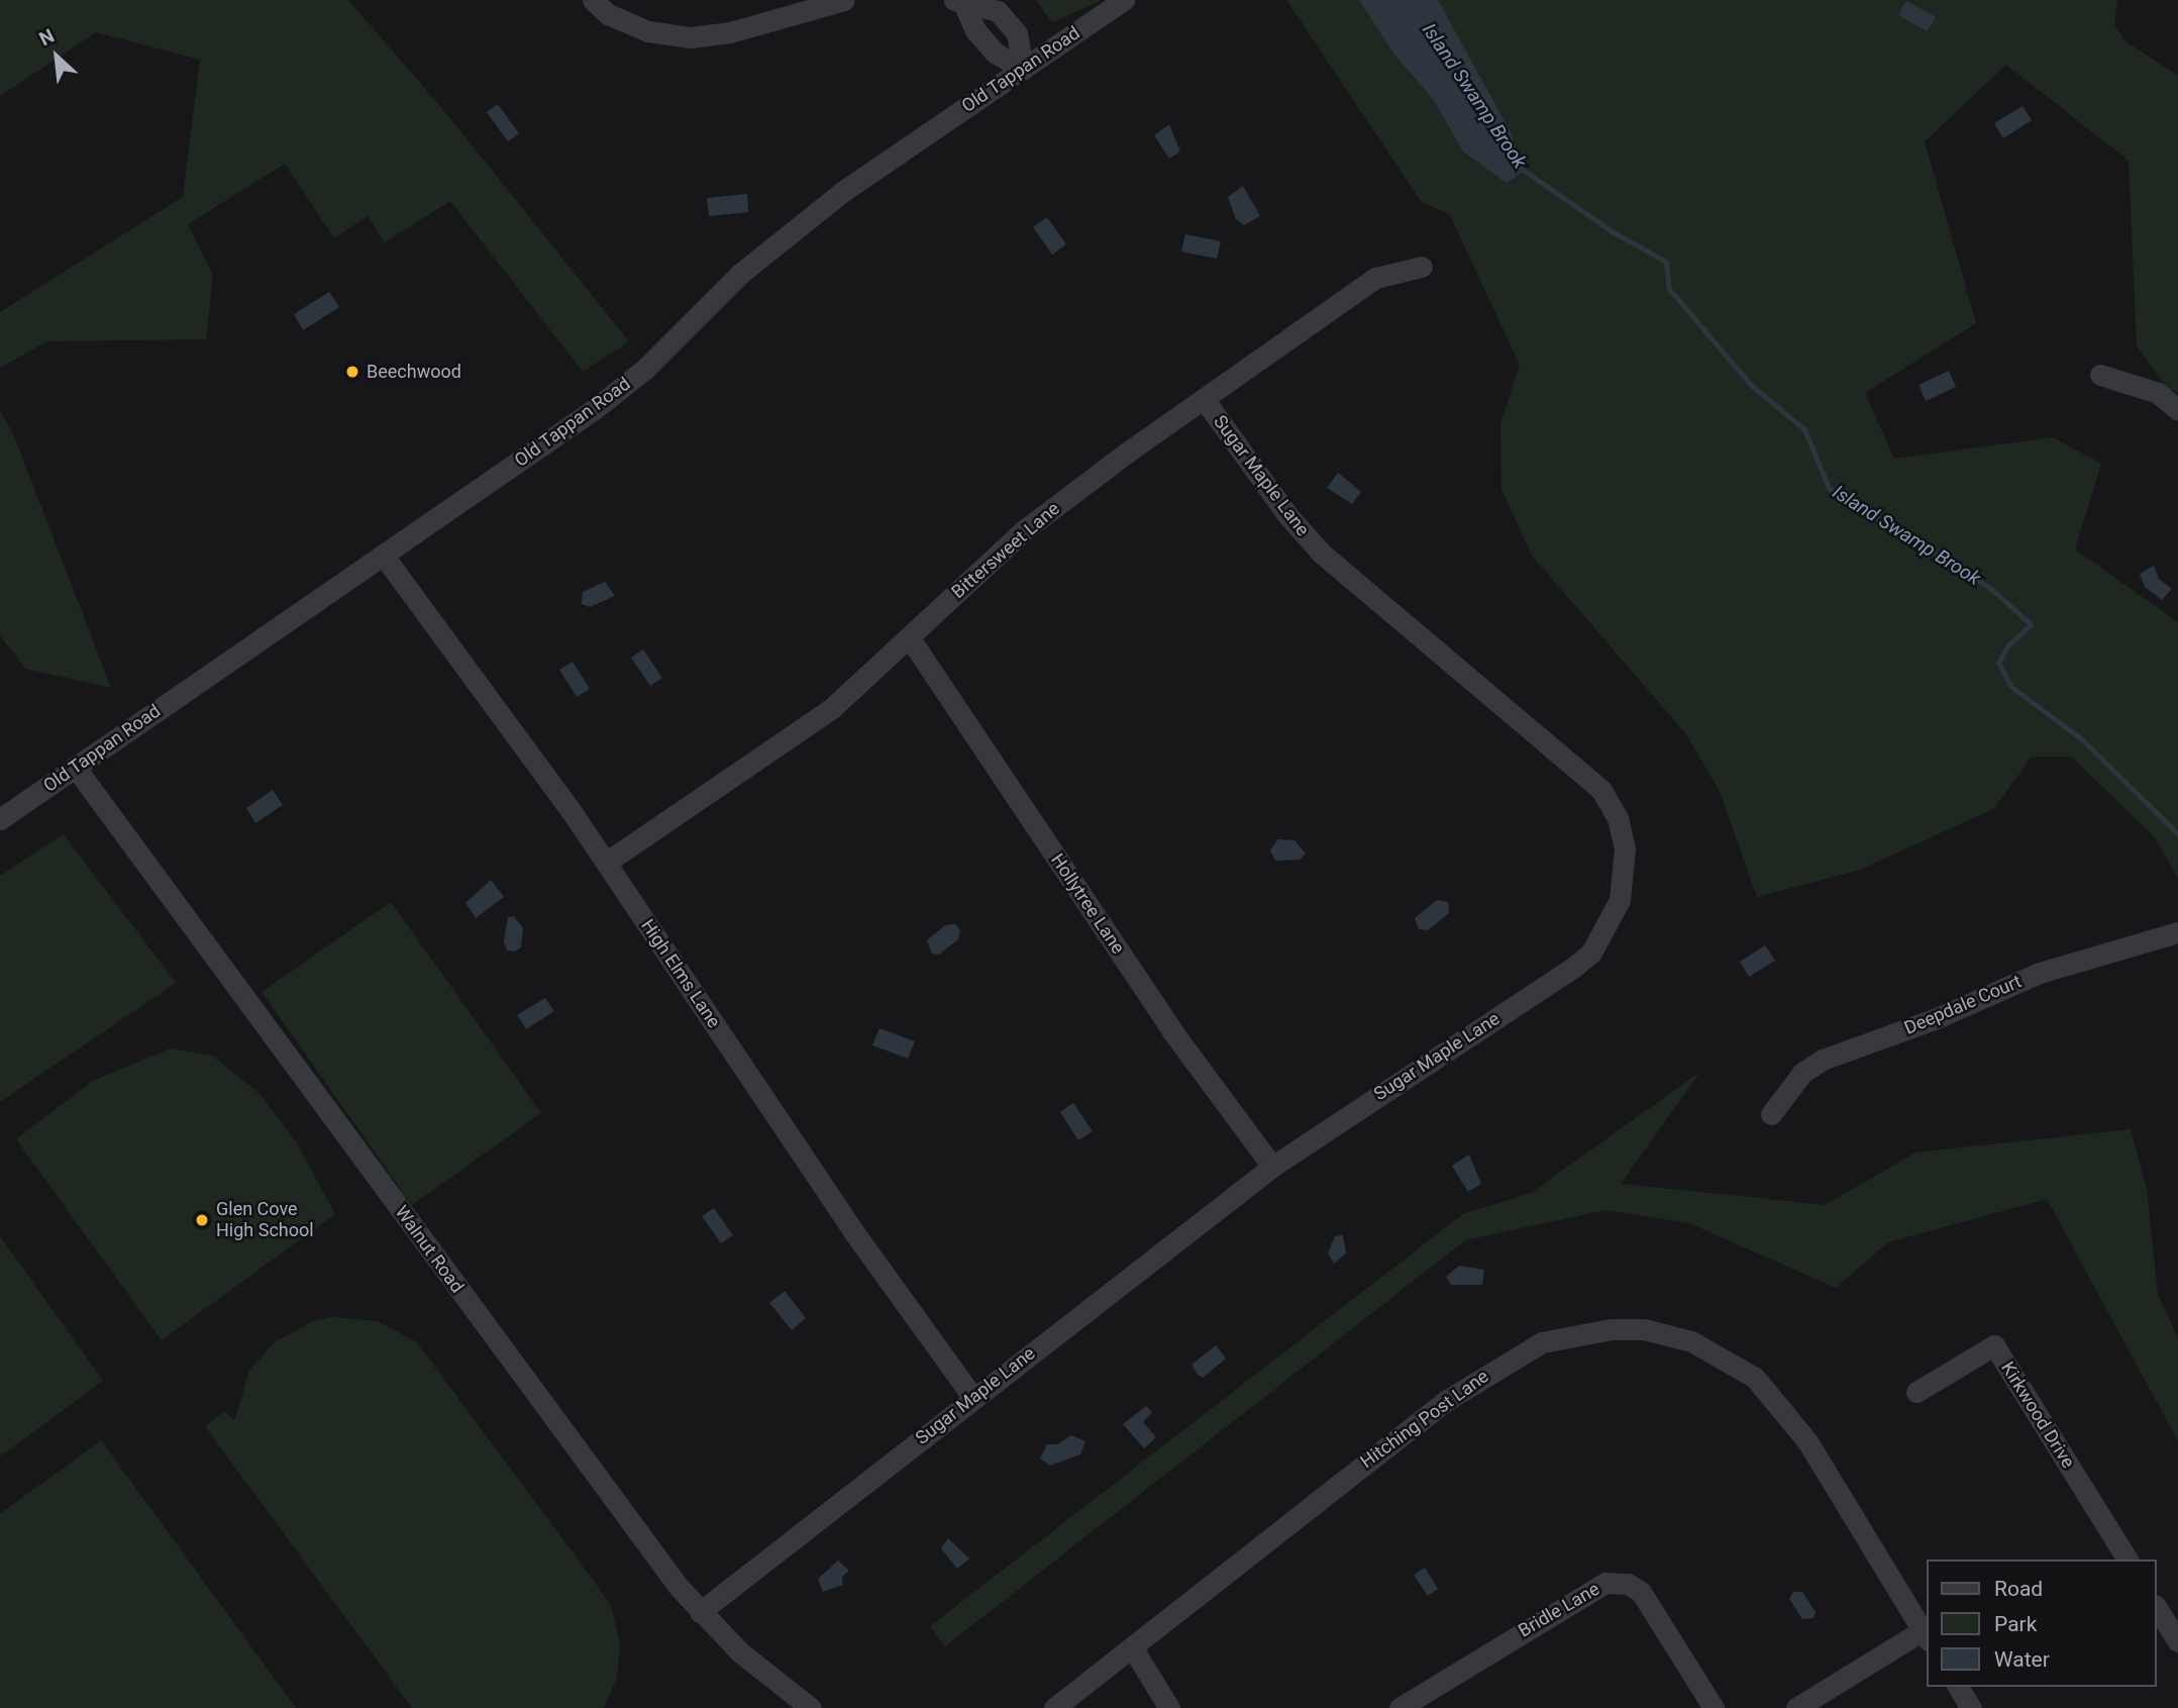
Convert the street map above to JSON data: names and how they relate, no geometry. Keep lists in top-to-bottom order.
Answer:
{
  "streets": {
    "street": [
      "Old Tappan Road",
      "Sugar Maple Lane",
      "Bittersweet Lane",
      "Hollytree Lane",
      "High Elms Lane",
      "Deepdale Court",
      "Walnut Road",
      "Kirkwood Drive",
      "Hitching Post Lane",
      "Bridle Lane"
    ]
  },
  "crossings": [
    ["Old Tappan Road", "High Elms Lane"],
    ["Old Tappan Road", "Walnut Road"],
    ["Sugar Maple Lane", "Bittersweet Lane"],
    ["Sugar Maple Lane", "Hollytree Lane"],
    ["Sugar Maple Lane", "High Elms Lane"],
    ["Sugar Maple Lane", "Walnut Road"],
    ["Bittersweet Lane", "Hollytree Lane"],
    ["Bittersweet Lane", "High Elms Lane"]
  ],
  "water": ["Island Swamp Brook"],
  "places": ["Beechwood", "Glen Cove High School"],
  "legend": ["Road", "Park", "Water"],
  "north": "top left"
}
